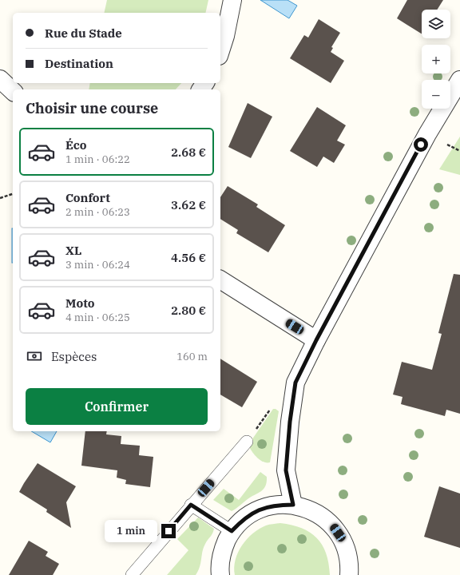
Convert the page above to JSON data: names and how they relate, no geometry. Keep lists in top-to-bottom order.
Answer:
{
  "page": {
    "map_buttons": ["+", "−"],
    "banner": ["Rue du Stade", "Destination"],
    "heading": "Choisir une course",
    "list": [
      {
        "name": "Éco",
        "note": "1 min · 06:22",
        "value": "2.68 €"
      },
      {
        "name": "Confort",
        "note": "2 min · 06:23",
        "value": "3.62 €"
      },
      {
        "name": "XL",
        "note": "3 min · 06:24",
        "value": "4.56 €"
      },
      {
        "name": "Moto",
        "note": "4 min · 06:25",
        "value": "2.80 €"
      }
    ],
    "pay": ["Espèces", "160 m"],
    "buttons": "Confirmer",
    "bubble": "1 min"
  }
}
